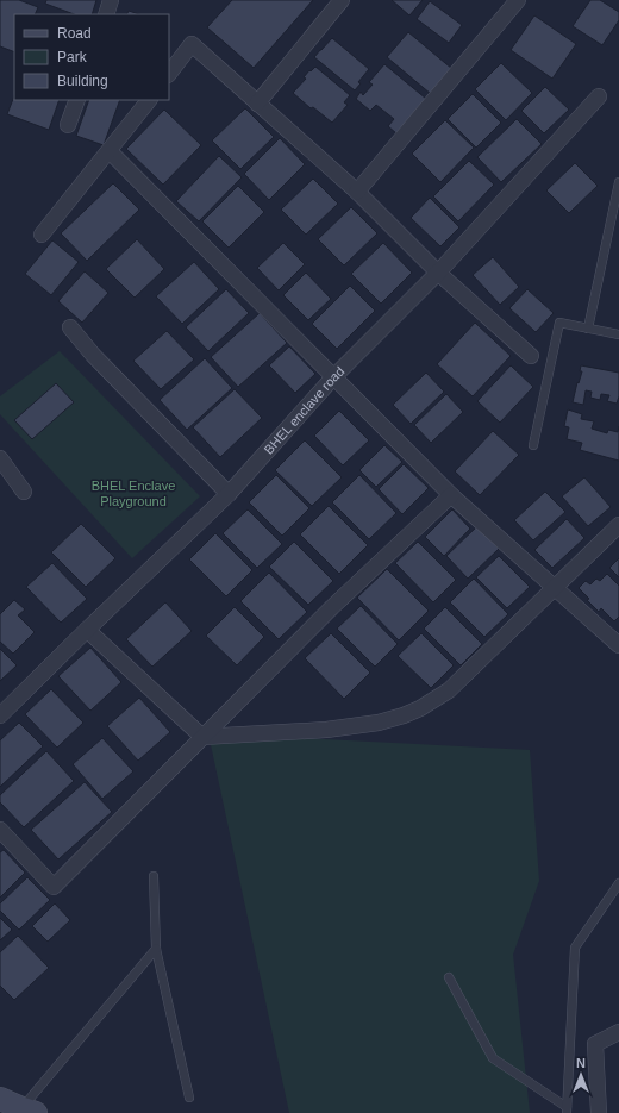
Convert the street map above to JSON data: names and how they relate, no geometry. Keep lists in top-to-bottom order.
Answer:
{
  "streets": {
    "street": ["BHEL enclave road"]
  },
  "parks": ["BHEL Enclave Playground"],
  "legend": ["Road", "Park", "Building"],
  "north": "top"
}
